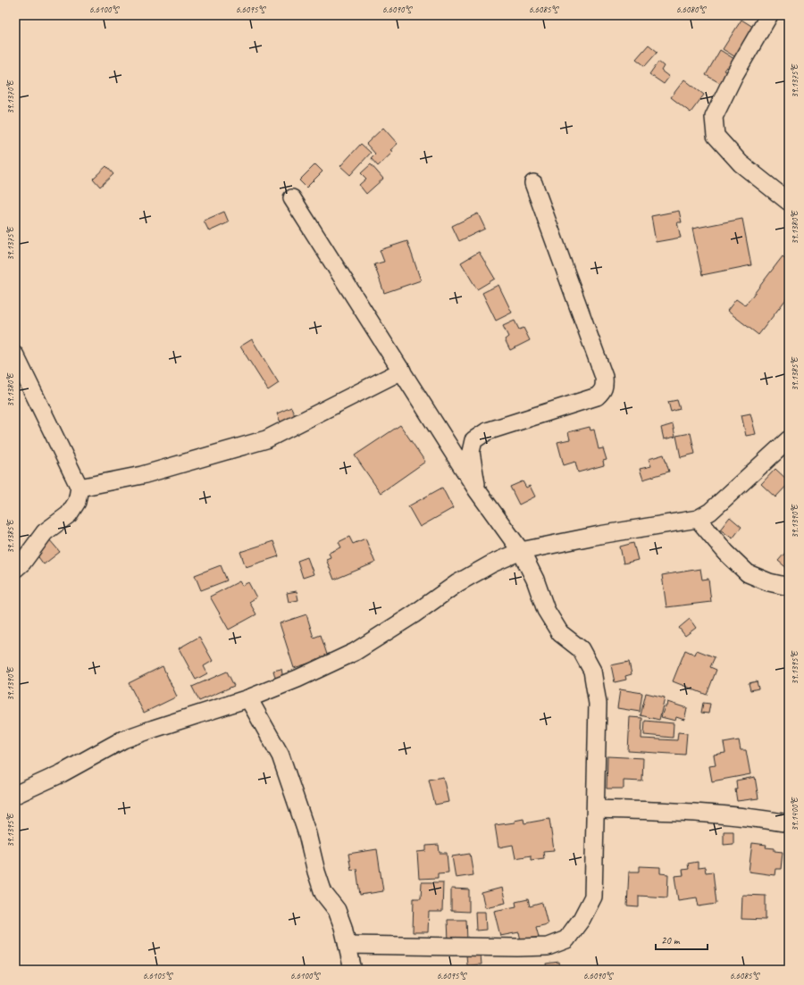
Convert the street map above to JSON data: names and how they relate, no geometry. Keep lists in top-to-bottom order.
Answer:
{
  "scale_bar": "20 m",
  "coordinates": [
    "6.6100°S",
    "6.6095°S",
    "6.6090°S",
    "6.6085°S",
    "6.6080°S",
    "39.1375°E",
    "39.1370°E",
    "39.1380°E",
    "39.1385°E",
    "39.1390°E",
    "39.1395°E",
    "39.1400°E",
    "6.6105°S"
  ]
}
